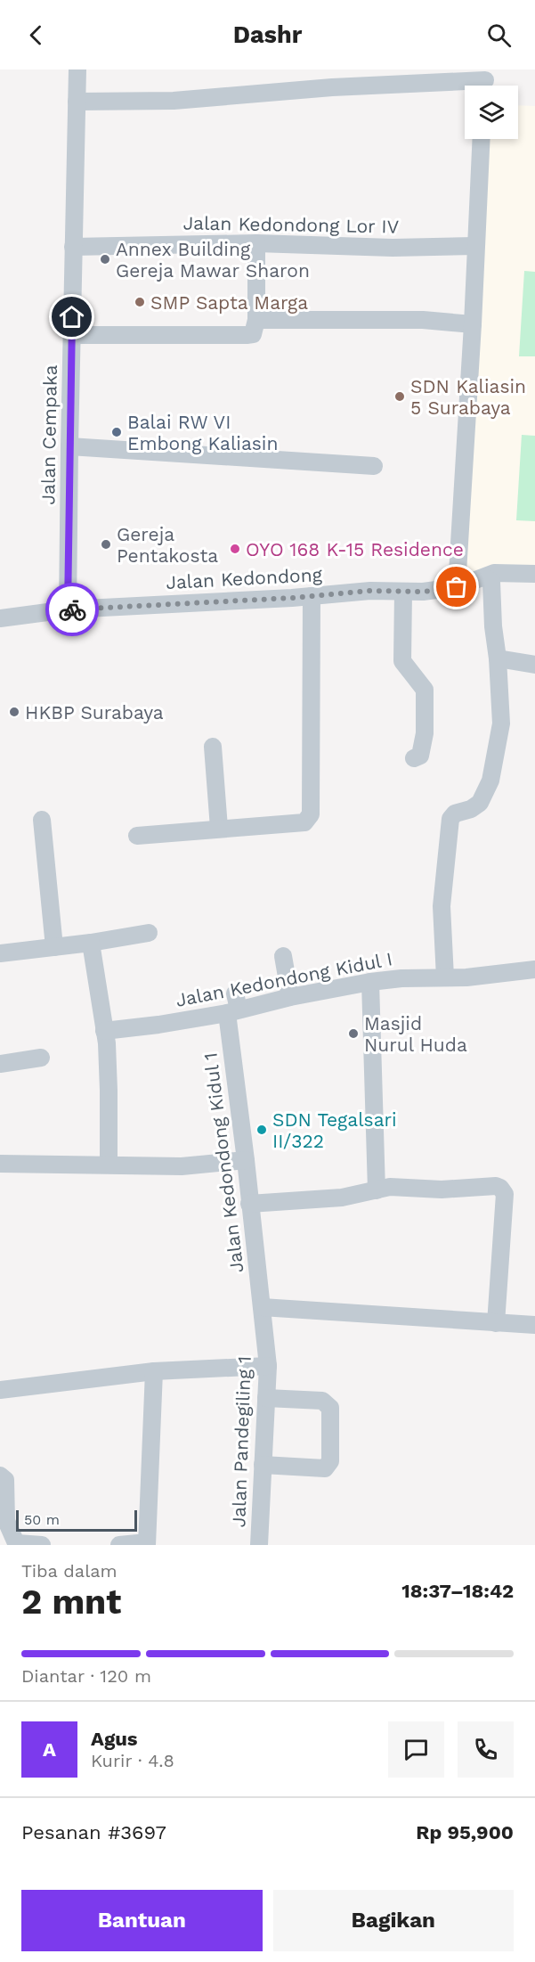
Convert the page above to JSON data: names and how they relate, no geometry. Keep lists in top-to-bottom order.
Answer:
{
  "streets": {
    "street": [
      "Jalan Kedondong Lor IV",
      "Jalan Cempaka",
      "Jalan Kedondong",
      "Jalan Kedondong Kidul I",
      "Jalan Kedondong Kidul 1",
      "Jalan Pandegiling 1"
    ]
  },
  "crossings": [
    ["Jalan Kedondong Lor IV", "Jalan Cempaka"],
    ["Jalan Cempaka", "Jalan Kedondong"],
    ["Jalan Kedondong Kidul I", "Jalan Kedondong Kidul 1"],
    ["Jalan Kedondong Kidul 1", "Jalan Pandegiling 1"]
  ],
  "places": [
    "Annex Building Gereja Mawar Sharon",
    "SMP Sapta Marga",
    "SDN Kaliasin 5 Surabaya",
    "Balai RW VI Embong Kaliasin",
    "Gereja Pentakosta",
    "OYO 168 K-15 Residence",
    "HKBP Surabaya",
    "Masjid Nurul Huda",
    "SDN Tegalsari II/322"
  ],
  "scale_bar": "50 m",
  "page": {
    "header": "Dashr",
    "scale": "50 m",
    "heading": ["2 mnt", "Tiba dalam", "18:37–18:42"],
    "panel": [
      "Agus",
      "Kurir · 4.8",
      "Pesanan #3697",
      "Rp 95,900"
    ],
    "bar": "Diantar · 120 m",
    "round": "A",
    "buttons": ["Bantuan", "Bagikan"]
  }
}
